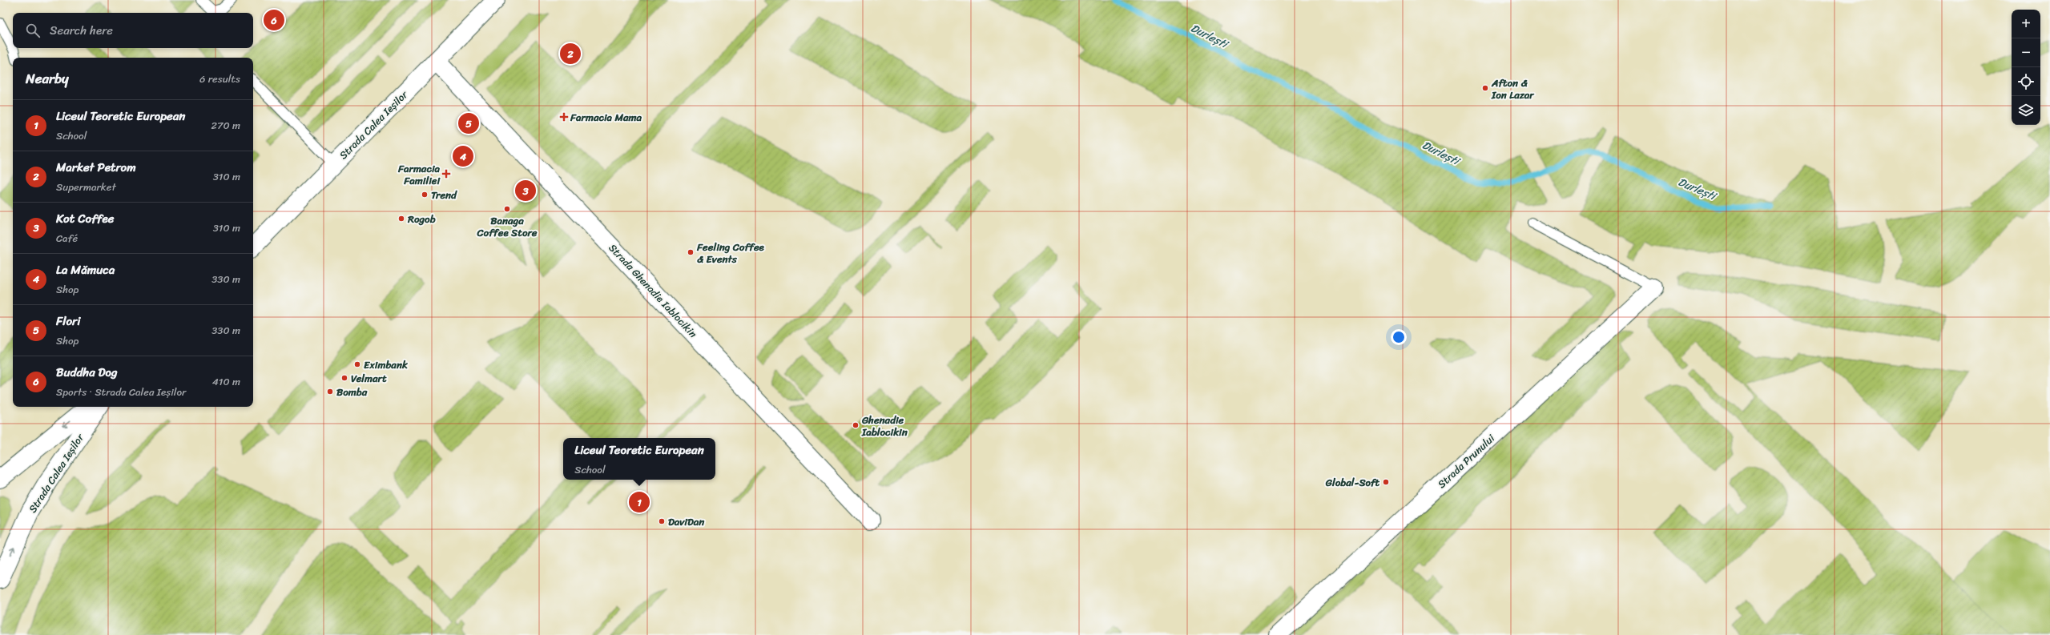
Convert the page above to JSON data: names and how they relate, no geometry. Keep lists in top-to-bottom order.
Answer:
{
  "streets": {
    "street": ["Strada Calea Ieșilor", "Strada Ghenadie Iablocikin", "Strada Prunului"]
  },
  "crossings": [
    ["Strada Calea Ieșilor", "Strada Ghenadie Iablocikin"]
  ],
  "water": ["Durlești"],
  "places": {
    "other": [
      "Afton & Ion Lazar",
      "Trend",
      "Banaga Coffee Store",
      "Rogob",
      "Feeling Coffee & Events",
      "Eximbank",
      "Velmart",
      "Bomba",
      "Ghenadie Iablocikin",
      "Global-Soft",
      "DaviDan"
    ],
    "health": ["Farmacia Mama", "Farmacia Familiei"]
  },
  "page": {
    "pins": [
      "6",
      "2",
      "5",
      "4",
      "3",
      "1"
    ],
    "map_buttons": ["+", "−"],
    "search": "Search here",
    "heading": ["Nearby", "6 results"],
    "list": [
      {
        "mark": "1",
        "name": "Liceul Teoretic European",
        "note": "School",
        "value": "270 m"
      },
      {
        "mark": "2",
        "name": "Market Petrom",
        "note": "Supermarket",
        "value": "310 m"
      },
      {
        "mark": "3",
        "name": "Kot Coffee",
        "note": "Café",
        "value": "310 m"
      },
      {
        "mark": "4",
        "name": "La Mămuca",
        "note": "Shop",
        "value": "330 m"
      },
      {
        "mark": "5",
        "name": "Flori",
        "note": "Shop",
        "value": "330 m"
      },
      {
        "mark": "6",
        "name": "Buddha Dog",
        "note": "Sports · Strada Calea Ieșilor",
        "value": "410 m"
      }
    ],
    "popup": ["Liceul Teoretic European", "School"]
  }
}
